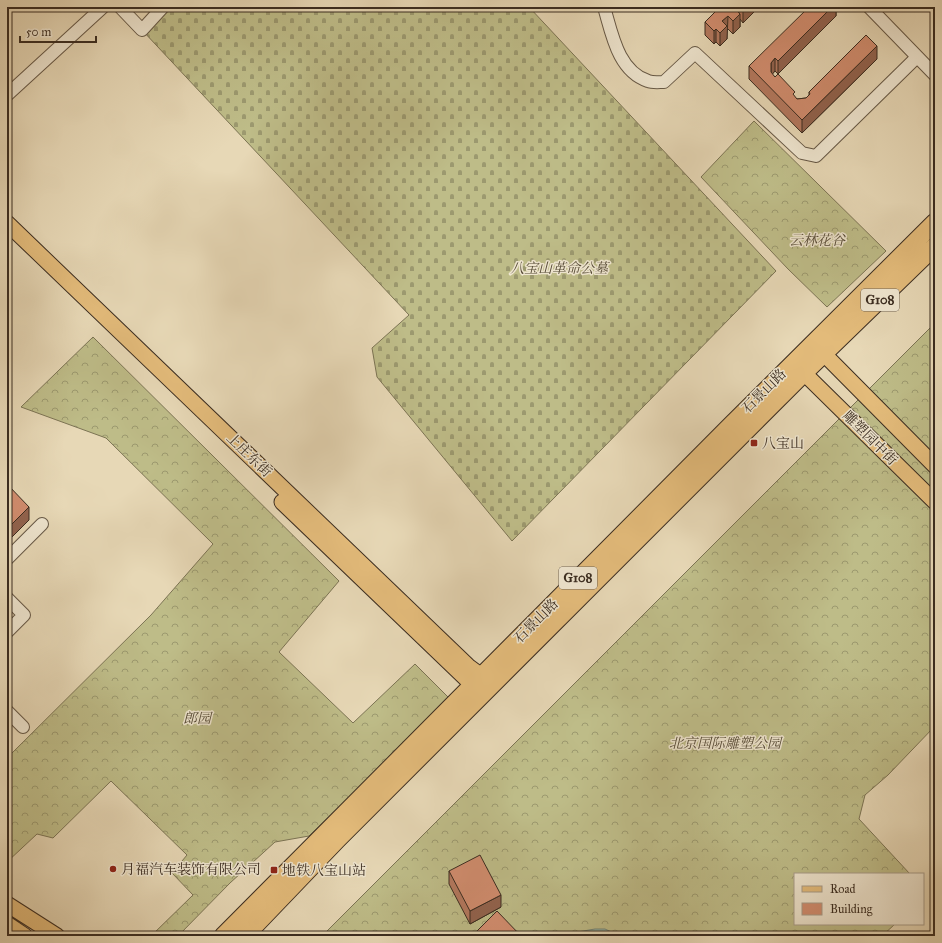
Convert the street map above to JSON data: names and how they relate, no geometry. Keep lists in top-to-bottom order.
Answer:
{
  "streets": {
    "highway": ["G108", "石景山路"],
    "main road": ["雕塑园中街", "上庄东街"]
  },
  "crossings": [
    ["石景山路", "雕塑园中街"],
    ["石景山路", "上庄东街"]
  ],
  "parks": [
    "云林花谷",
    "八宝山革命公墓",
    "郎园",
    "北京国际雕塑公园"
  ],
  "places": {
    "transit": ["八宝山", "地铁八宝山站"],
    "other": ["月福汽车装饰有限公司"]
  },
  "legend": ["Road", "Building"],
  "scale_bar": "50 m"
}
